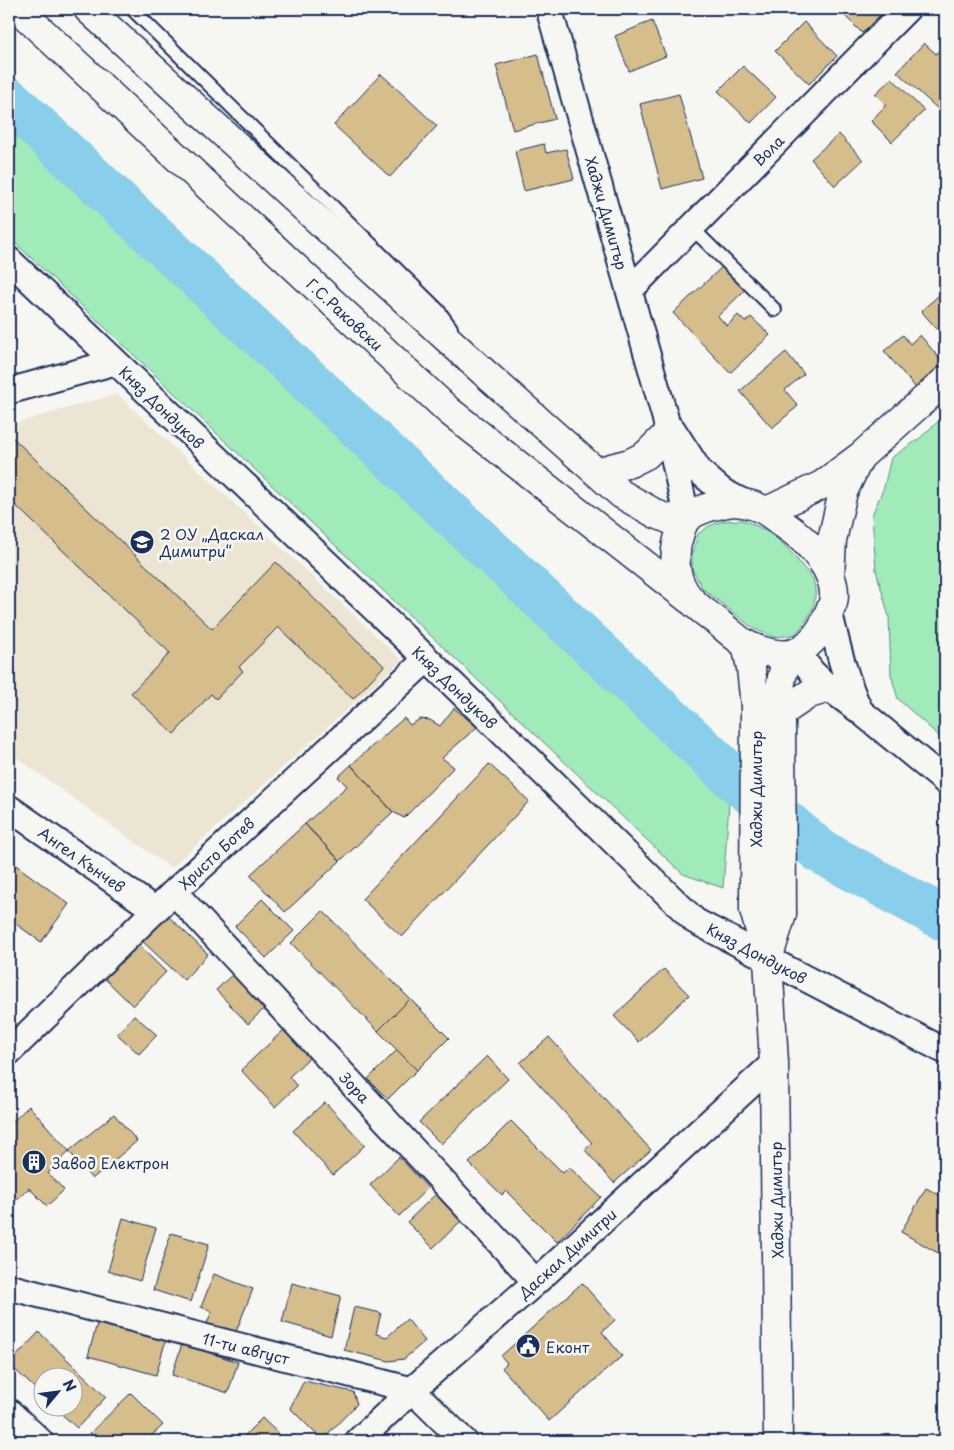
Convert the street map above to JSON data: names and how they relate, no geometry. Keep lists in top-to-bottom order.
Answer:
{
  "streets": {
    "street": [
      "Вола",
      "Хаджи Димитър",
      "Г.С.Раковски",
      "Княз Дондуков",
      "Христо Ботев",
      "Ангел Кънчев",
      "Зора",
      "Даскал Димитри",
      "11-ти август"
    ]
  },
  "crossings": [
    ["Вола", "Хаджи Димитър"],
    ["Хаджи Димитър", "Г.С.Раковски"],
    ["Хаджи Димитър", "Княз Дондуков"],
    ["Хаджи Димитър", "Даскал Димитри"],
    ["Княз Дондуков", "Христо Ботев"],
    ["Христо Ботев", "Ангел Кънчев"],
    ["Христо Ботев", "Зора"],
    ["Зора", "Даскал Димитри"],
    ["Даскал Димитри", "11-ти август"]
  ],
  "places": {
    "school or university": ["2 ОУ „Даскал Димитри“"],
    "building": ["Завод Електрон"],
    "public building": ["Еконт"]
  },
  "north": "top right"
}
